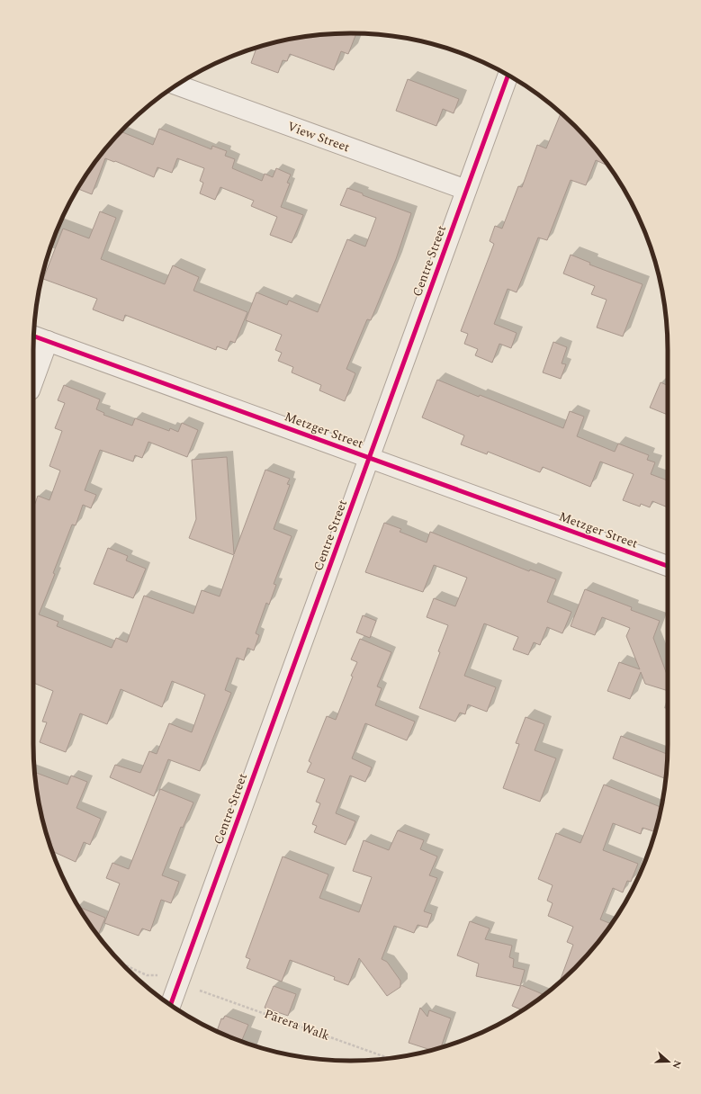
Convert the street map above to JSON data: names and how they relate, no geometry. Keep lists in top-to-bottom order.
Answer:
{
  "streets": {
    "street": ["View Street", "Centre Street", "Metzger Street"],
    "path": ["Pārera Walk"]
  },
  "crossings": [
    ["View Street", "Centre Street"],
    ["Centre Street", "Metzger Street"]
  ],
  "north": "right"
}
